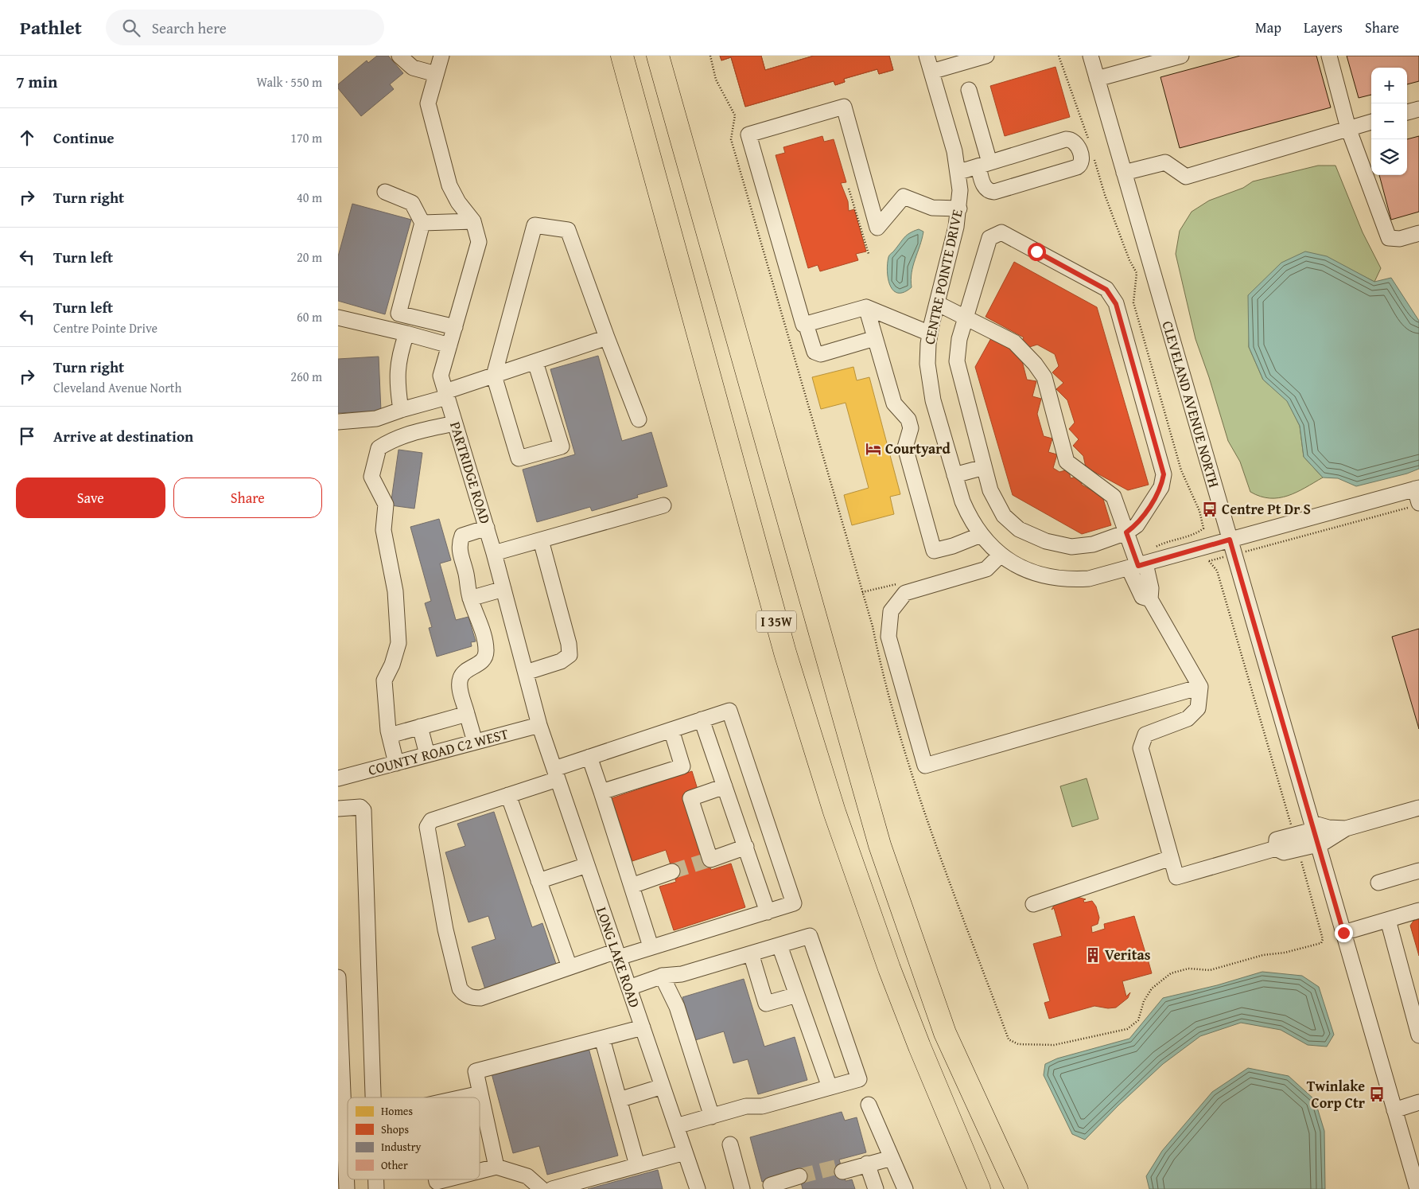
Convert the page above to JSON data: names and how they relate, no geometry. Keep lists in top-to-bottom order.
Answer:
{
  "streets": {
    "highway": ["I 35W"],
    "street": [
      "CENTRE POINTE DRIVE",
      "CLEVELAND AVENUE NORTH",
      "PARTRIDGE ROAD",
      "COUNTY ROAD C2 WEST",
      "LONG LAKE ROAD"
    ]
  },
  "crossings": [
    ["CENTRE POINTE DRIVE", "CLEVELAND AVENUE NORTH"],
    ["PARTRIDGE ROAD", "COUNTY ROAD C2 WEST"],
    ["PARTRIDGE ROAD", "LONG LAKE ROAD"],
    ["COUNTY ROAD C2 WEST", "LONG LAKE ROAD"]
  ],
  "places": {
    "hotel": ["Courtyard"],
    "bus stop": ["Centre Pt Dr S", "Twinlake Corp Ctr"],
    "building": ["Veritas"]
  },
  "legend": [
    "Homes",
    "Shops",
    "Industry",
    "Other"
  ],
  "page": {
    "header": "Pathlet",
    "search": "Search here",
    "nav": ["Map", "Layers", "Share"],
    "heading": ["7 min", "Walk · 550 m"],
    "map_buttons": ["+", "−"],
    "list": [
      ["Continue", "170 m"],
      ["Turn right", "40 m"],
      ["Turn left", "20 m"],
      ["Turn left", "Centre Pointe Drive", "60 m"],
      ["Turn right", "Cleveland Avenue North", "260 m"],
      "Arrive at destination"
    ],
    "buttons": ["Save", "Share"]
  }
}
